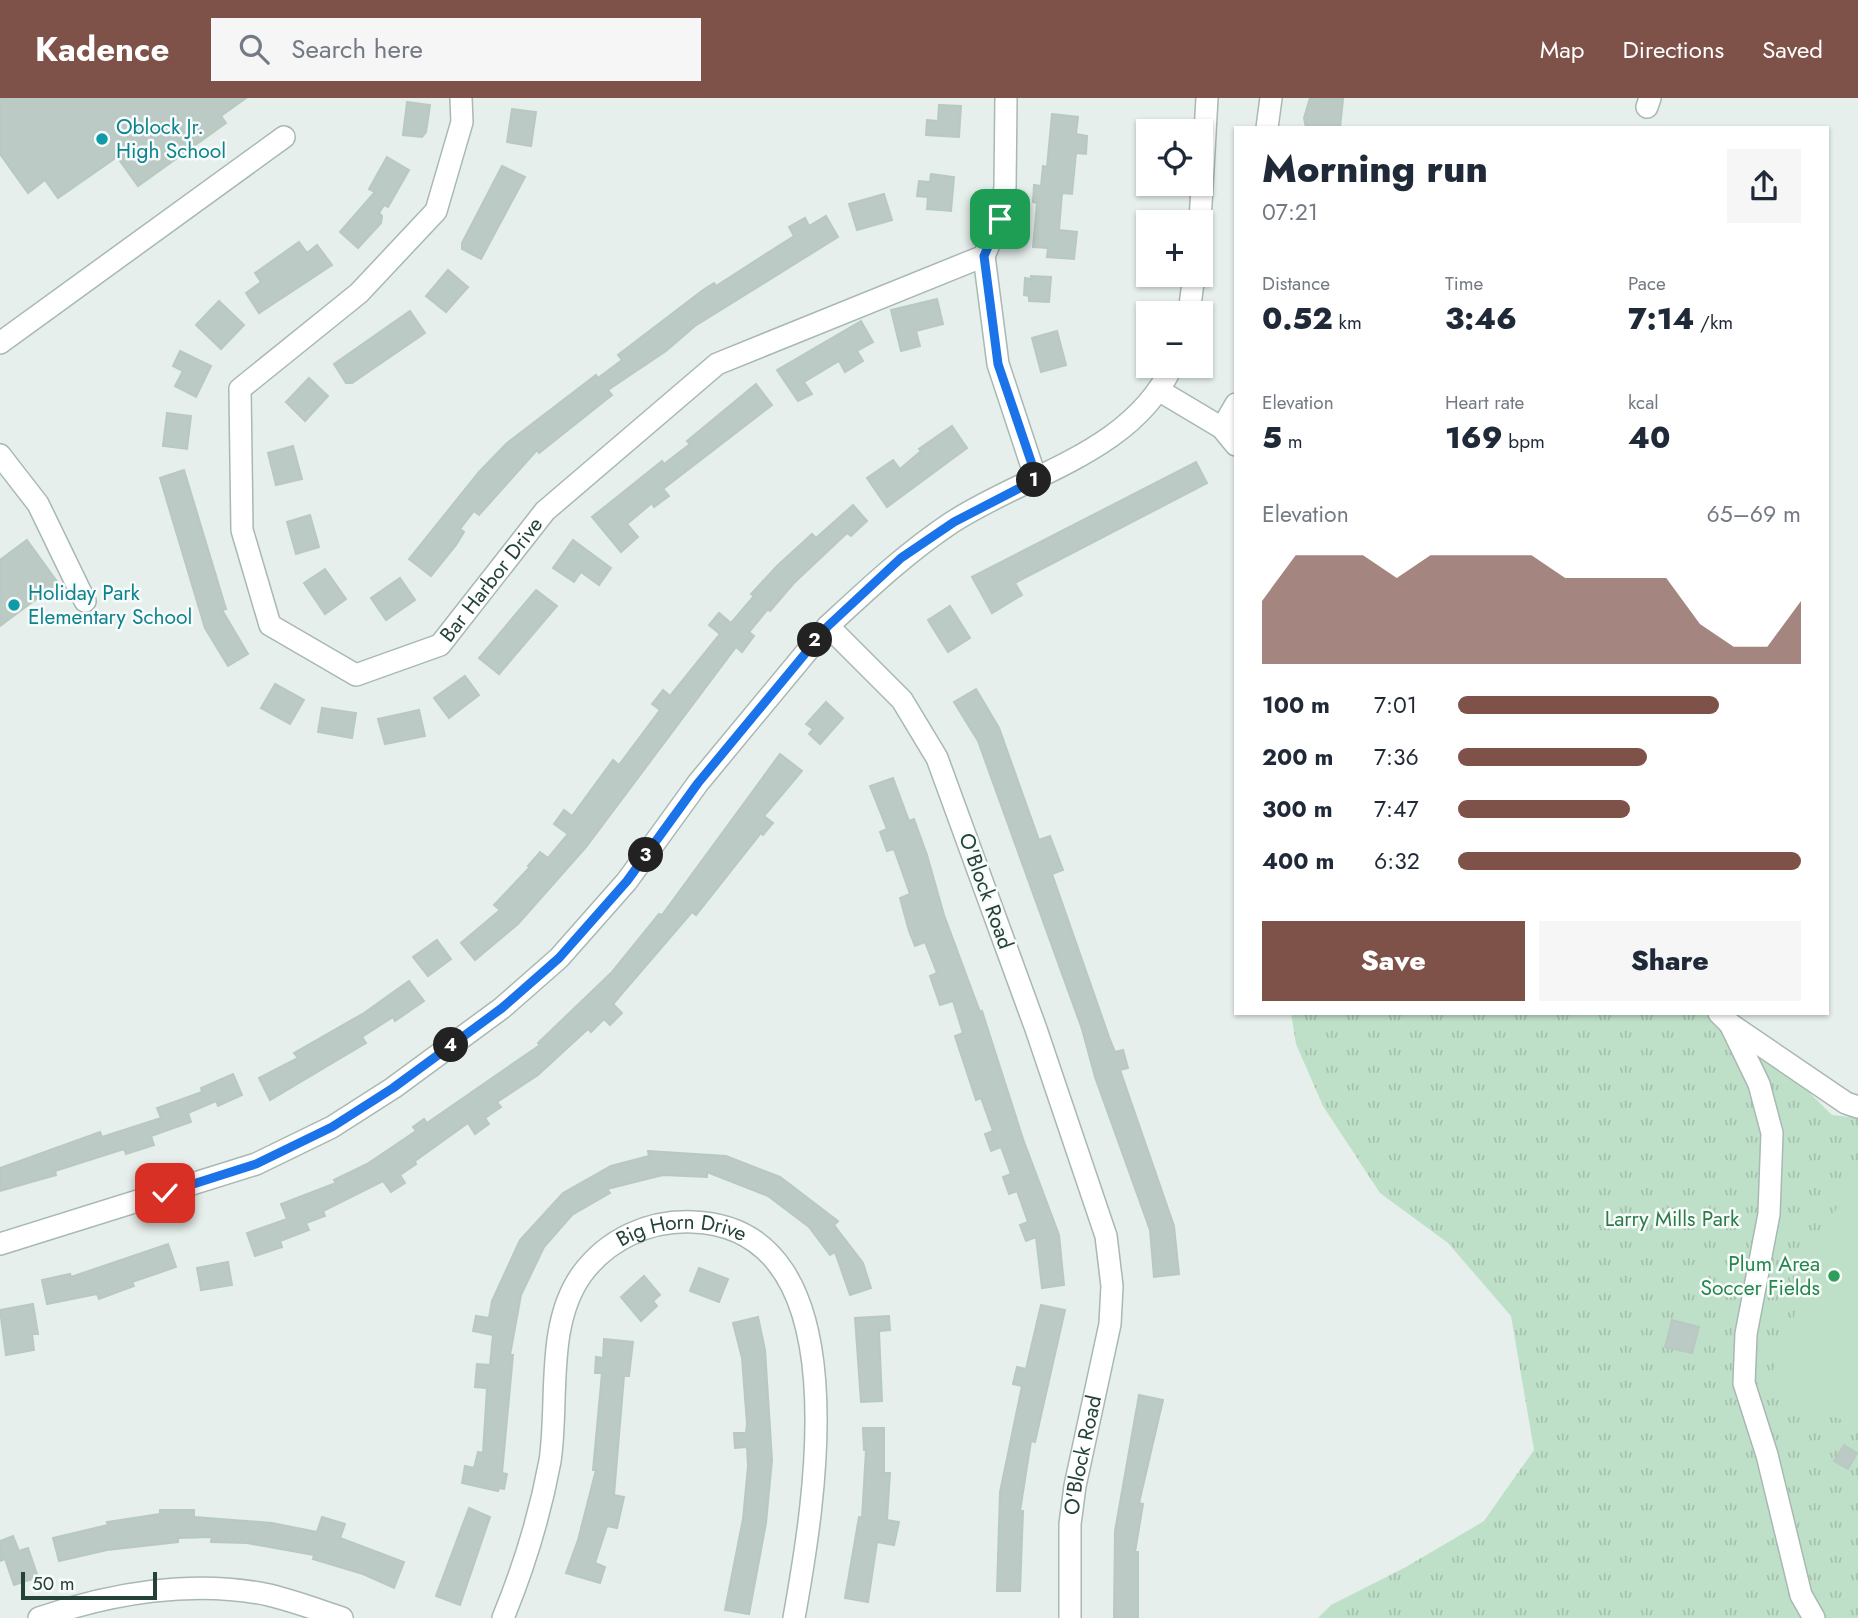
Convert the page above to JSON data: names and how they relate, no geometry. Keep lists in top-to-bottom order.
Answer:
{
  "streets": {
    "street": ["Bar Harbor Drive", "O'Block Road", "Big Horn Drive"]
  },
  "parks": ["Larry Mills Park"],
  "places": ["Oblock Jr. High School", "Holiday Park Elementary School", "Plum Area Soccer Fields"],
  "scale_bar": "50 m",
  "page": {
    "header": "Kadence",
    "search": "Search here",
    "nav": ["Map", "Directions", "Saved"],
    "map_buttons": ["+", "−"],
    "heading": ["Morning run", "07:21"],
    "stats": [
      ["Distance", "0.52 km"],
      ["Time", "3:46"],
      ["Pace", "7:14 /km"],
      ["Elevation", "5 m"],
      ["Heart rate", "169 bpm"],
      ["kcal", "40"]
    ],
    "pins": [
      "1",
      "2",
      "3",
      "4"
    ],
    "chart": ["Elevation", "65–69 m"],
    "list": [
      {
        "name": "100 m",
        "note": "7:01"
      },
      {
        "name": "200 m",
        "note": "7:36"
      },
      {
        "name": "300 m",
        "note": "7:47"
      },
      {
        "name": "400 m",
        "note": "6:32"
      }
    ],
    "buttons": ["Save", "Share"],
    "scale": "50 m"
  }
}
